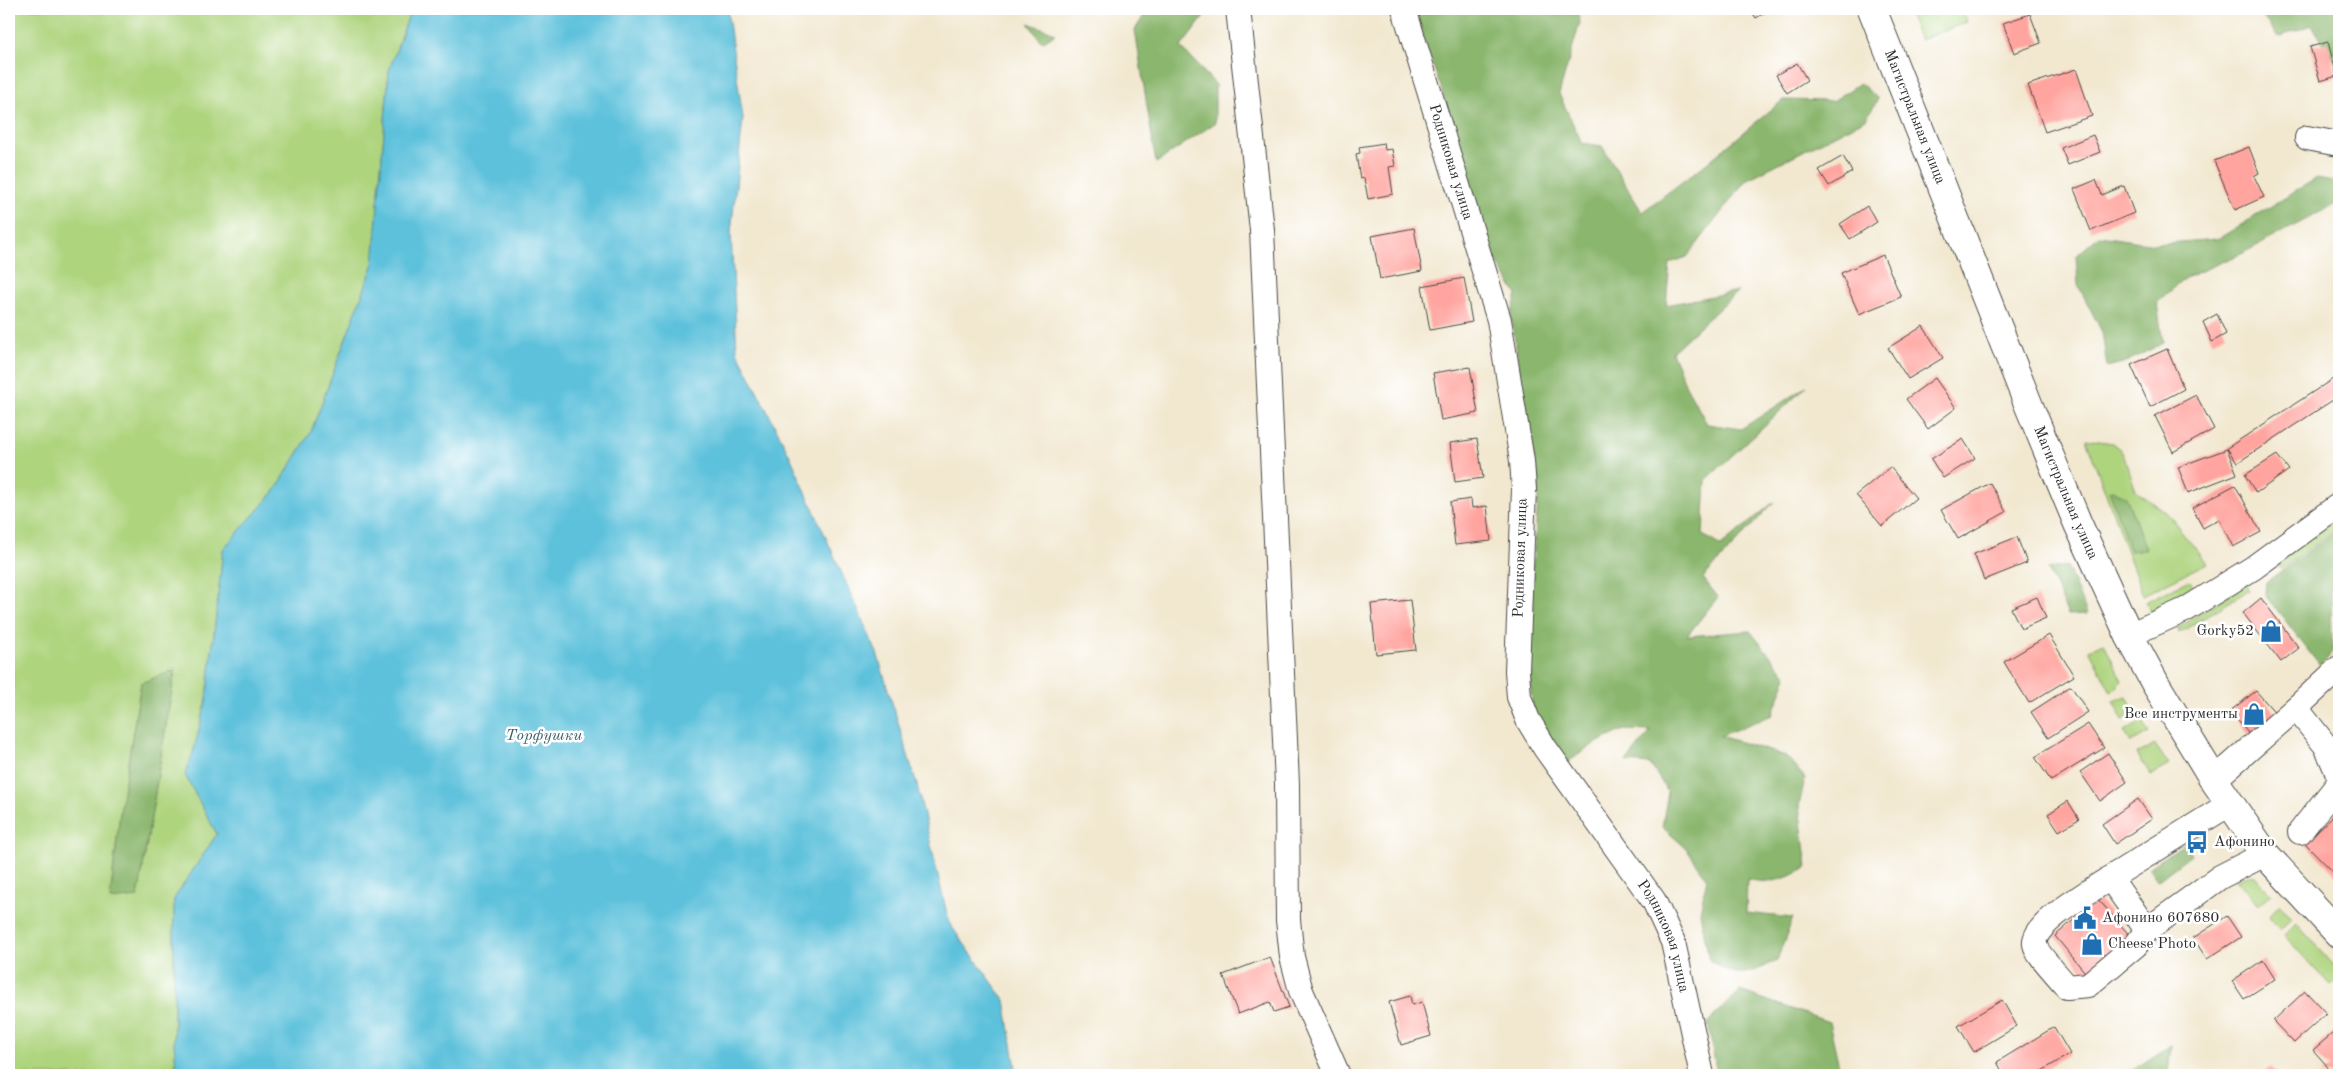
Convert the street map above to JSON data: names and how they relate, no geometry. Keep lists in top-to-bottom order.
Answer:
{
  "streets": {
    "main road": ["Магистральная улица"],
    "street": ["Родниковая улица"]
  },
  "water": ["Торфушки"],
  "places": {
    "shop": ["Gorky52", "Все инструменты", "Cheese Photo"],
    "bus stop": ["Афонино"],
    "public building": ["Афонино 607680"]
  }
}
